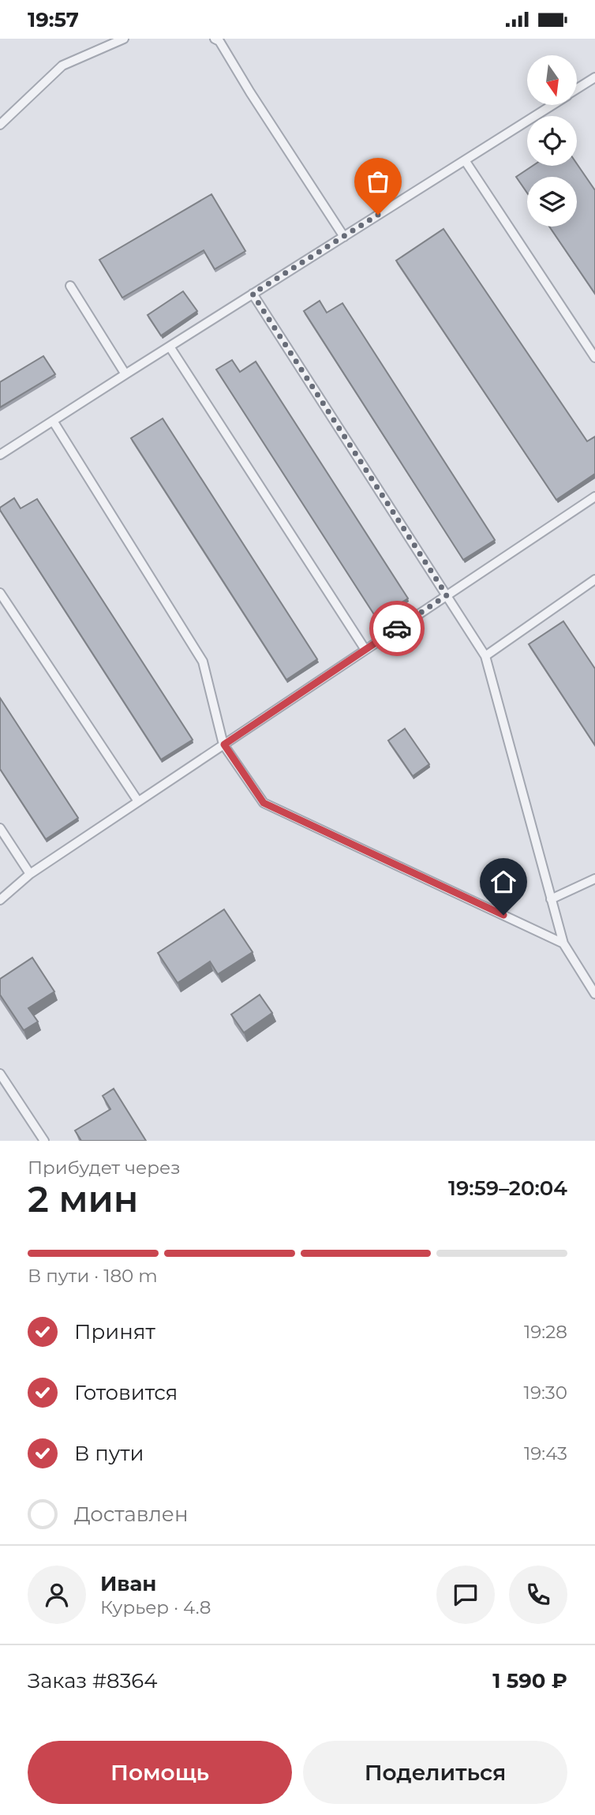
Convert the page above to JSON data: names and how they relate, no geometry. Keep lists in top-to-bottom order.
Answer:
{
  "north": "bottom",
  "page": {
    "status": "19:57",
    "heading": ["2 мин", "Прибудет через", "19:59–20:04"],
    "panel": [
      "Иван",
      "Курьер · 4.8",
      "Заказ #8364",
      "1 590 ₽"
    ],
    "bar": "В пути · 180 m",
    "list": [
      ["Принят", "19:28"],
      ["Готовится", "19:30"],
      ["В пути", "19:43"],
      "Доставлен"
    ],
    "buttons": ["Помощь", "Поделиться"]
  }
}
